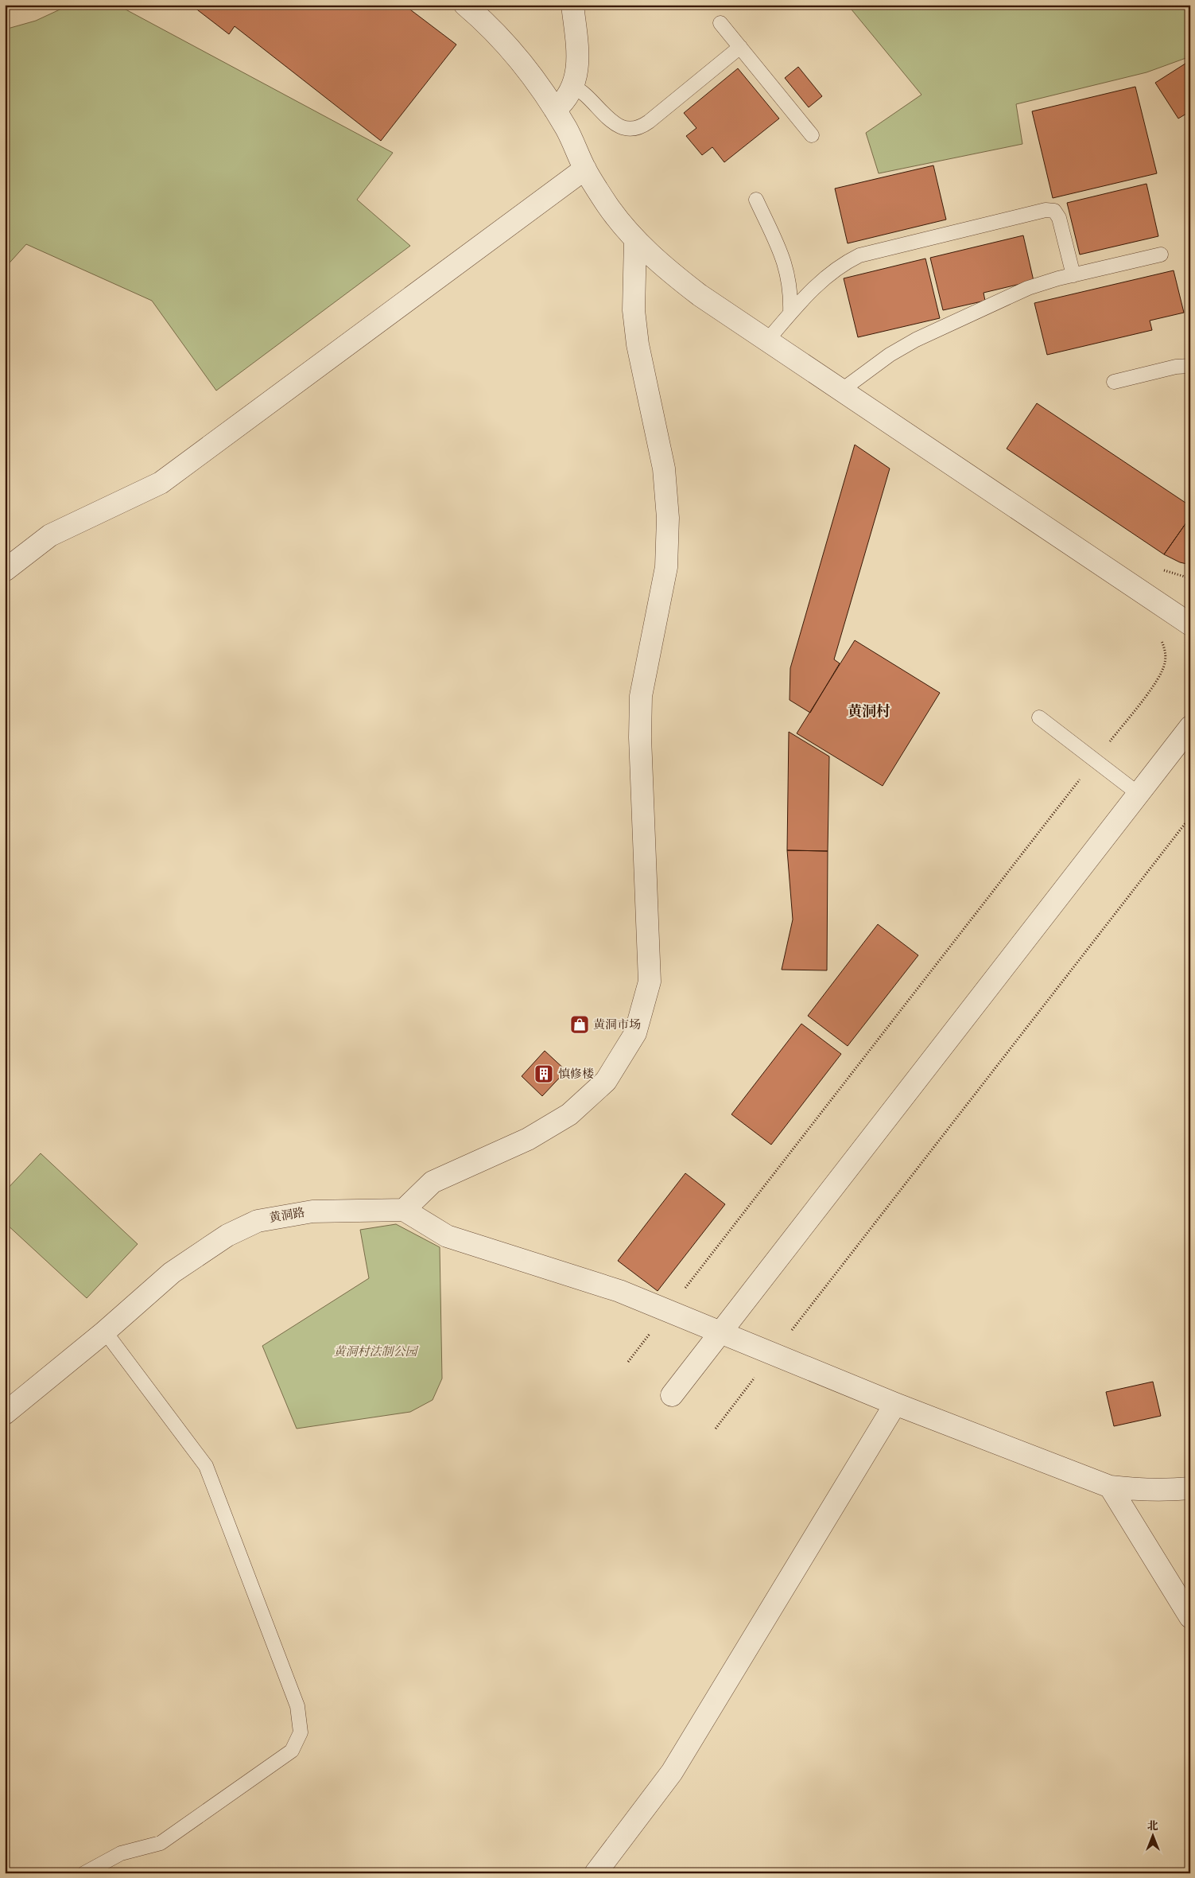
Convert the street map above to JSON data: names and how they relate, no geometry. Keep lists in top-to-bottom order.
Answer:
{
  "streets": {
    "street": ["黄洞路"]
  },
  "districts": ["黄洞村"],
  "parks": ["黄洞村法制公园"],
  "places": {
    "shop": ["黄洞市场"],
    "building": ["慎修楼"]
  },
  "north": "top"
}
